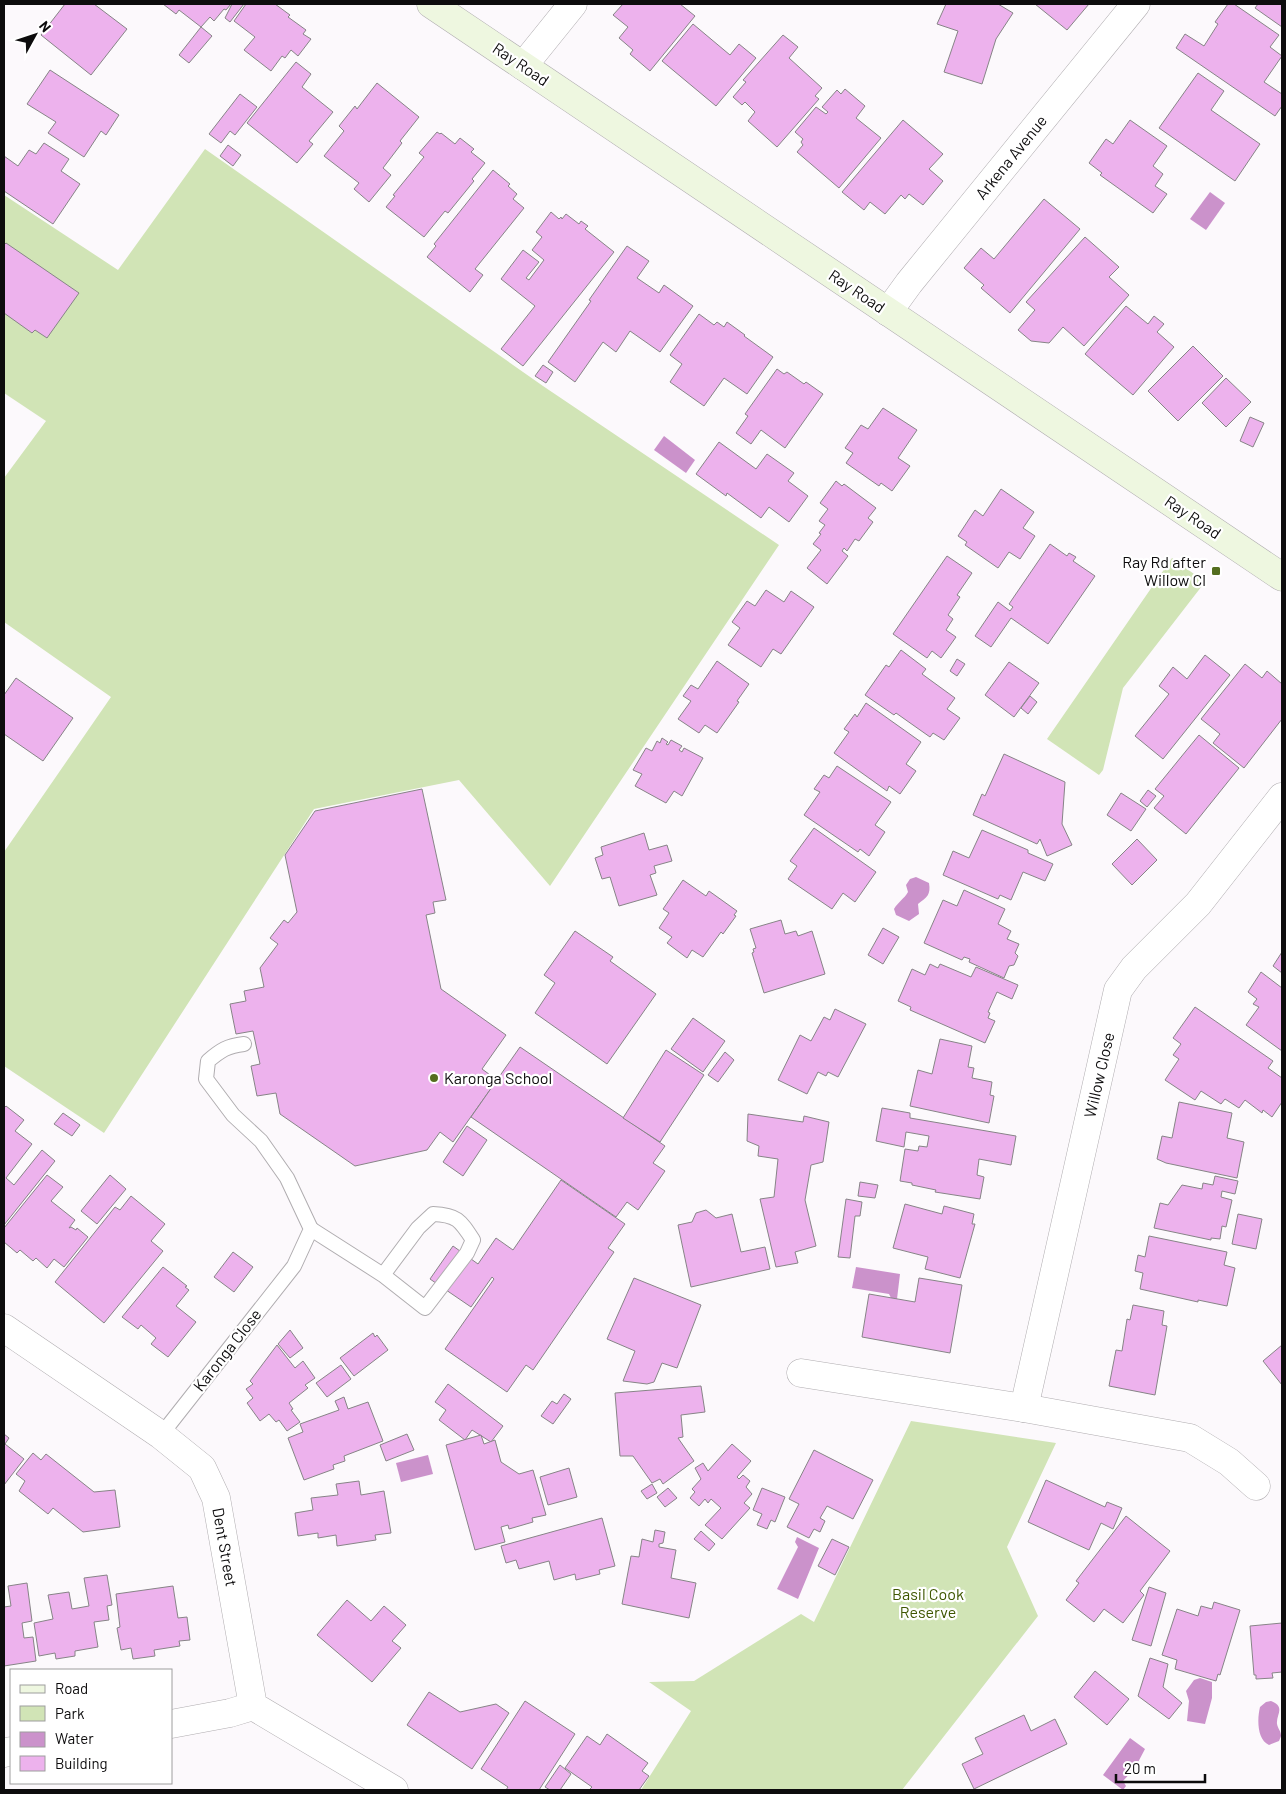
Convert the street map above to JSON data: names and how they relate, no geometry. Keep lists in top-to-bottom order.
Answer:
{
  "streets": {
    "street": [
      "Ray Road",
      "Arkena Avenue",
      "Willow Close",
      "Dent Street"
    ],
    "lane": ["Karonga Close"]
  },
  "crossings": [
    ["Ray Road", "Arkena Avenue"],
    ["Karonga Close", "Dent Street"]
  ],
  "parks": ["Basil Cook Reserve"],
  "places": {
    "transit": ["Ray Rd after Willow Cl"],
    "other": ["Karonga School"]
  },
  "legend": [
    "Road",
    "Park",
    "Water",
    "Building"
  ],
  "scale_bar": "20 m",
  "north": "top right"
}
